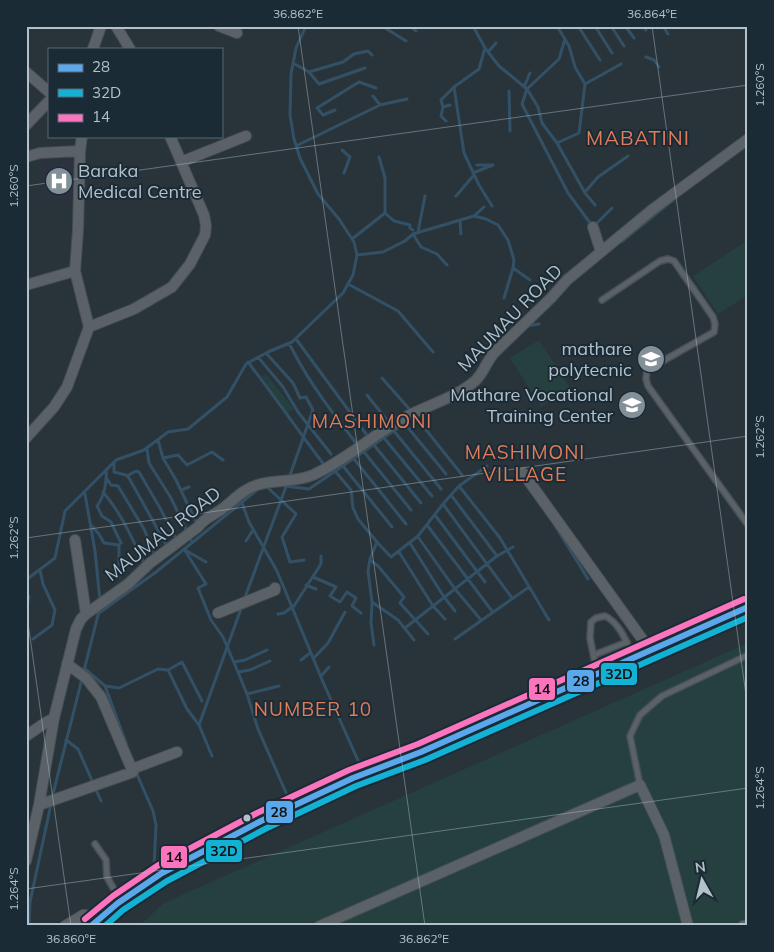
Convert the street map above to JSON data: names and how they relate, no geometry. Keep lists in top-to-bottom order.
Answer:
{
  "streets": {
    "street": ["MAUMAU ROAD"]
  },
  "districts": [
    "MABATINI",
    "MASHIMONI",
    "MASHIMONI VILLAGE",
    "NUMBER 10"
  ],
  "places": {
    "hospital": ["Baraka Medical Centre"],
    "school or university": ["mathare polytecnic", "Mathare Vocational Training Center"]
  },
  "lines": ["transit line 14", "transit line 28", "transit line 32D"],
  "legend": ["28", "32D", "14"],
  "north": "top",
  "coordinates": [
    "36.862°E",
    "36.864°E",
    "1.260°S",
    "1.262°S",
    "1.264°S",
    "36.860°E"
  ]
}
